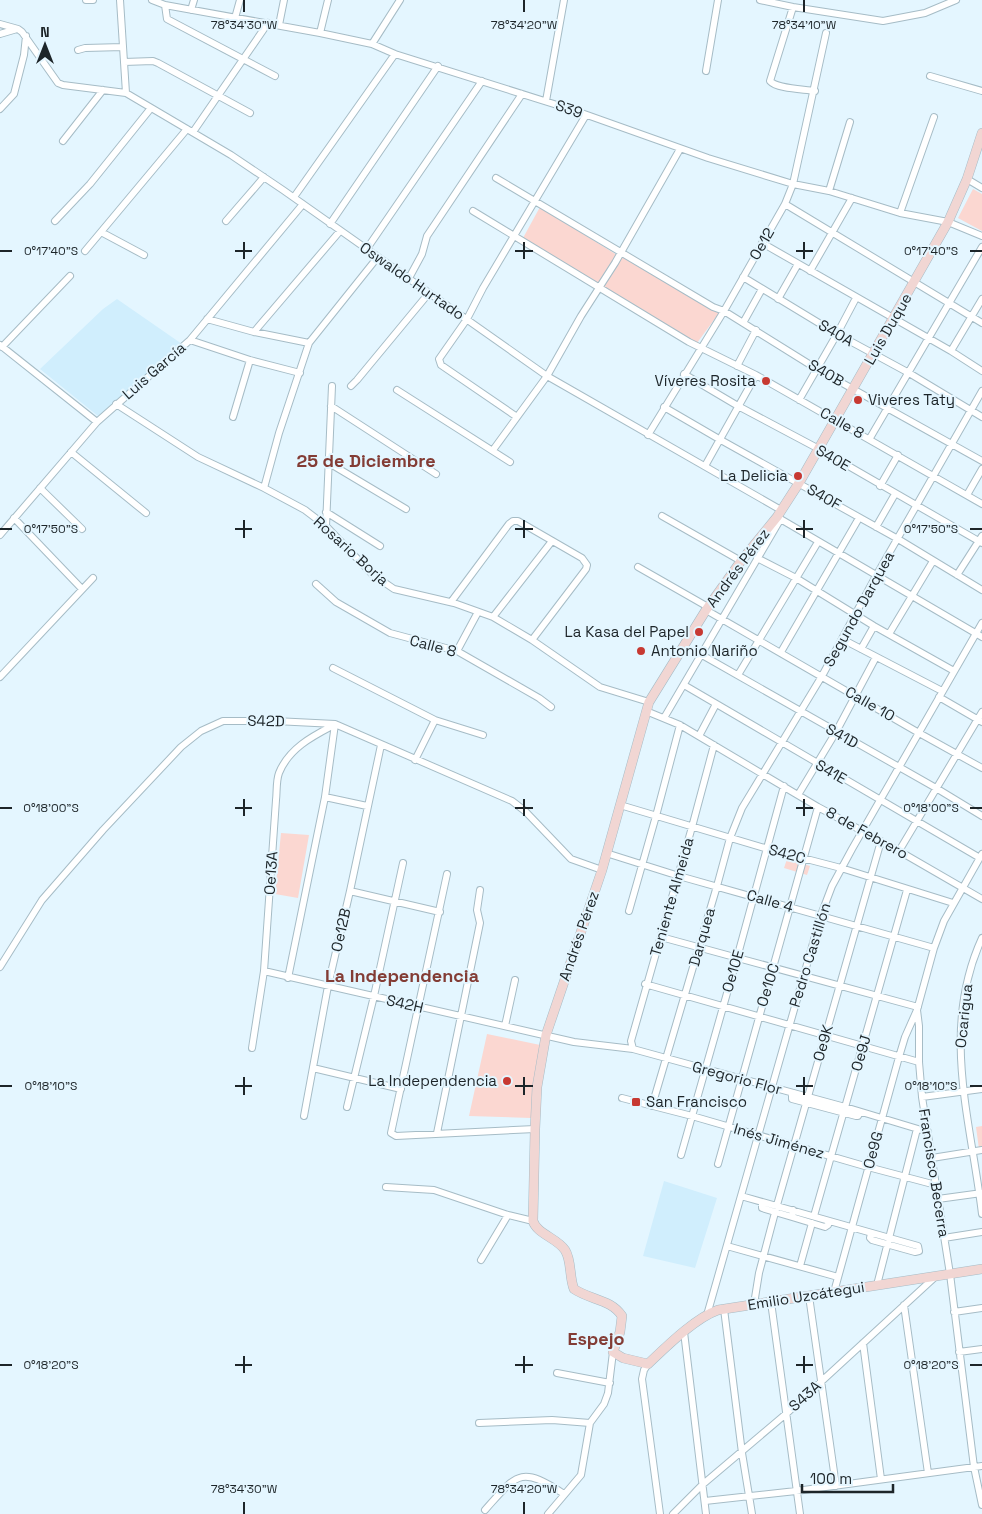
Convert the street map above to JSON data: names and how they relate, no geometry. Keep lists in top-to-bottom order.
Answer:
{
  "streets": {
    "street": [
      "S39",
      "Oe12",
      "Oswaldo Hurtado",
      "Luis Duque",
      "S40A",
      "Luis García",
      "S40B",
      "Calle 8",
      "S40E",
      "S40F",
      "Rosario Borja",
      "Andrés Pérez",
      "Segundo Darquea",
      "Calle 10",
      "S42D",
      "S41D",
      "S41E",
      "8 de Febrero",
      "S42C",
      "Oe13A",
      "Teniente Almeida",
      "Calle 4",
      "Oe12B",
      "Darquea",
      "Pedro Castillón",
      "Oe10E",
      "Oe10C",
      "S42H",
      "Ocarigua",
      "Oe9K",
      "Oe9J",
      "Gregorio Flor",
      "Inés Jiménez",
      "Oe9G",
      "Francisco Becerra",
      "Emilio Uzcátegui",
      "S43A"
    ]
  },
  "crossings": [
    ["S39", "Oe12"],
    ["S39", "Luis Duque"],
    ["Oe12", "Oswaldo Hurtado"],
    ["Oe12", "S40A"],
    ["Oe12", "S40B"],
    ["Oe12", "Calle 8"],
    ["Oe12", "S40E"],
    ["Oe12", "S40F"],
    ["Oswaldo Hurtado", "Luis Duque"],
    ["Oswaldo Hurtado", "Luis García"],
    ["Oswaldo Hurtado", "Andrés Pérez"],
    ["Oswaldo Hurtado", "Segundo Darquea"],
    ["Oswaldo Hurtado", "Pedro Castillón"],
    ["Luis Duque", "S40A"],
    ["Luis Duque", "S40B"],
    ["Luis Duque", "Calle 8"],
    ["Luis Duque", "S40E"],
    ["Luis Duque", "S40F"],
    ["Luis Duque", "Andrés Pérez"],
    ["S40A", "Segundo Darquea"],
    ["Luis García", "Rosario Borja"],
    ["S40B", "Segundo Darquea"],
    ["Calle 8", "Segundo Darquea"],
    ["S40E", "Segundo Darquea"],
    ["S40F", "Segundo Darquea"],
    ["Rosario Borja", "Andrés Pérez"],
    ["Rosario Borja", "8 de Febrero"],
    ["Andrés Pérez", "Calle 10"],
    ["Andrés Pérez", "S42D"],
    ["Andrés Pérez", "8 de Febrero"],
    ["Andrés Pérez", "S42C"],
    ["Andrés Pérez", "Calle 4"],
    ["Andrés Pérez", "S42H"],
    ["Segundo Darquea", "Calle 10"],
    ["Segundo Darquea", "S41D"],
    ["Segundo Darquea", "S41E"],
    ["Segundo Darquea", "8 de Febrero"],
    ["Segundo Darquea", "Darquea"],
    ["Calle 10", "Pedro Castillón"],
    ["S42D", "Oe13A"],
    ["S42D", "Oe12B"],
    ["S41D", "Pedro Castillón"],
    ["S41E", "Pedro Castillón"],
    ["S41E", "Francisco Becerra"],
    ["8 de Febrero", "Teniente Almeida"],
    ["8 de Febrero", "Darquea"],
    ["8 de Febrero", "Pedro Castillón"],
    ["8 de Febrero", "Oe10E"],
    ["8 de Febrero", "Oe10C"],
    ["8 de Febrero", "Oe9K"],
    ["8 de Febrero", "Francisco Becerra"],
    ["S42C", "Teniente Almeida"],
    ["S42C", "Darquea"],
    ["S42C", "Pedro Castillón"],
    ["S42C", "Oe10E"],
    ["S42C", "Oe10C"],
    ["S42C", "Oe9K"],
    ["S42C", "Oe9J"],
    ["S42C", "Francisco Becerra"],
    ["Oe13A", "S42H"],
    ["Teniente Almeida", "Calle 4"],
    ["Teniente Almeida", "S42H"],
    ["Teniente Almeida", "Gregorio Flor"],
    ["Calle 4", "Darquea"],
    ["Calle 4", "Pedro Castillón"],
    ["Calle 4", "Oe10E"],
    ["Calle 4", "Oe10C"],
    ["Calle 4", "Oe9K"],
    ["Calle 4", "Oe9J"],
    ["Calle 4", "Francisco Becerra"],
    ["Oe12B", "S42H"],
    ["Darquea", "Gregorio Flor"],
    ["Darquea", "Inés Jiménez"],
    ["Pedro Castillón", "Gregorio Flor"],
    ["Pedro Castillón", "Inés Jiménez"],
    ["Pedro Castillón", "Emilio Uzcátegui"],
    ["Oe10E", "Gregorio Flor"],
    ["Oe10E", "Inés Jiménez"],
    ["Oe10C", "Gregorio Flor"],
    ["Oe10C", "Inés Jiménez"],
    ["S42H", "Gregorio Flor"],
    ["Oe9K", "Gregorio Flor"],
    ["Oe9K", "Inés Jiménez"],
    ["Oe9K", "Emilio Uzcátegui"],
    ["Oe9J", "Gregorio Flor"],
    ["Oe9J", "Inés Jiménez"],
    ["Gregorio Flor", "Oe9G"],
    ["Gregorio Flor", "Francisco Becerra"],
    ["Inés Jiménez", "Oe9G"],
    ["Inés Jiménez", "Francisco Becerra"],
    ["Oe9G", "Francisco Becerra"],
    ["Oe9G", "Emilio Uzcátegui"],
    ["Francisco Becerra", "Emilio Uzcátegui"],
    ["Emilio Uzcátegui", "S43A"]
  ],
  "districts": ["25 de Diciembre", "La Independencia", "Espejo"],
  "places": {
    "other": [
      "Víveres Rosita",
      "Viveres Taty",
      "La Delicia",
      "La Kasa del Papel",
      "Antonio Nariño",
      "La Independencia"
    ],
    "transit": ["San Francisco"]
  },
  "scale_bar": "100 m",
  "north": "top",
  "coordinates": [
    "78°34'30\"W",
    "78°34'20\"W",
    "78°34'10\"W",
    "0°17'40\"S",
    "0°17'50\"S",
    "0°18'00\"S",
    "0°18'10\"S",
    "0°18'20\"S"
  ]
}
